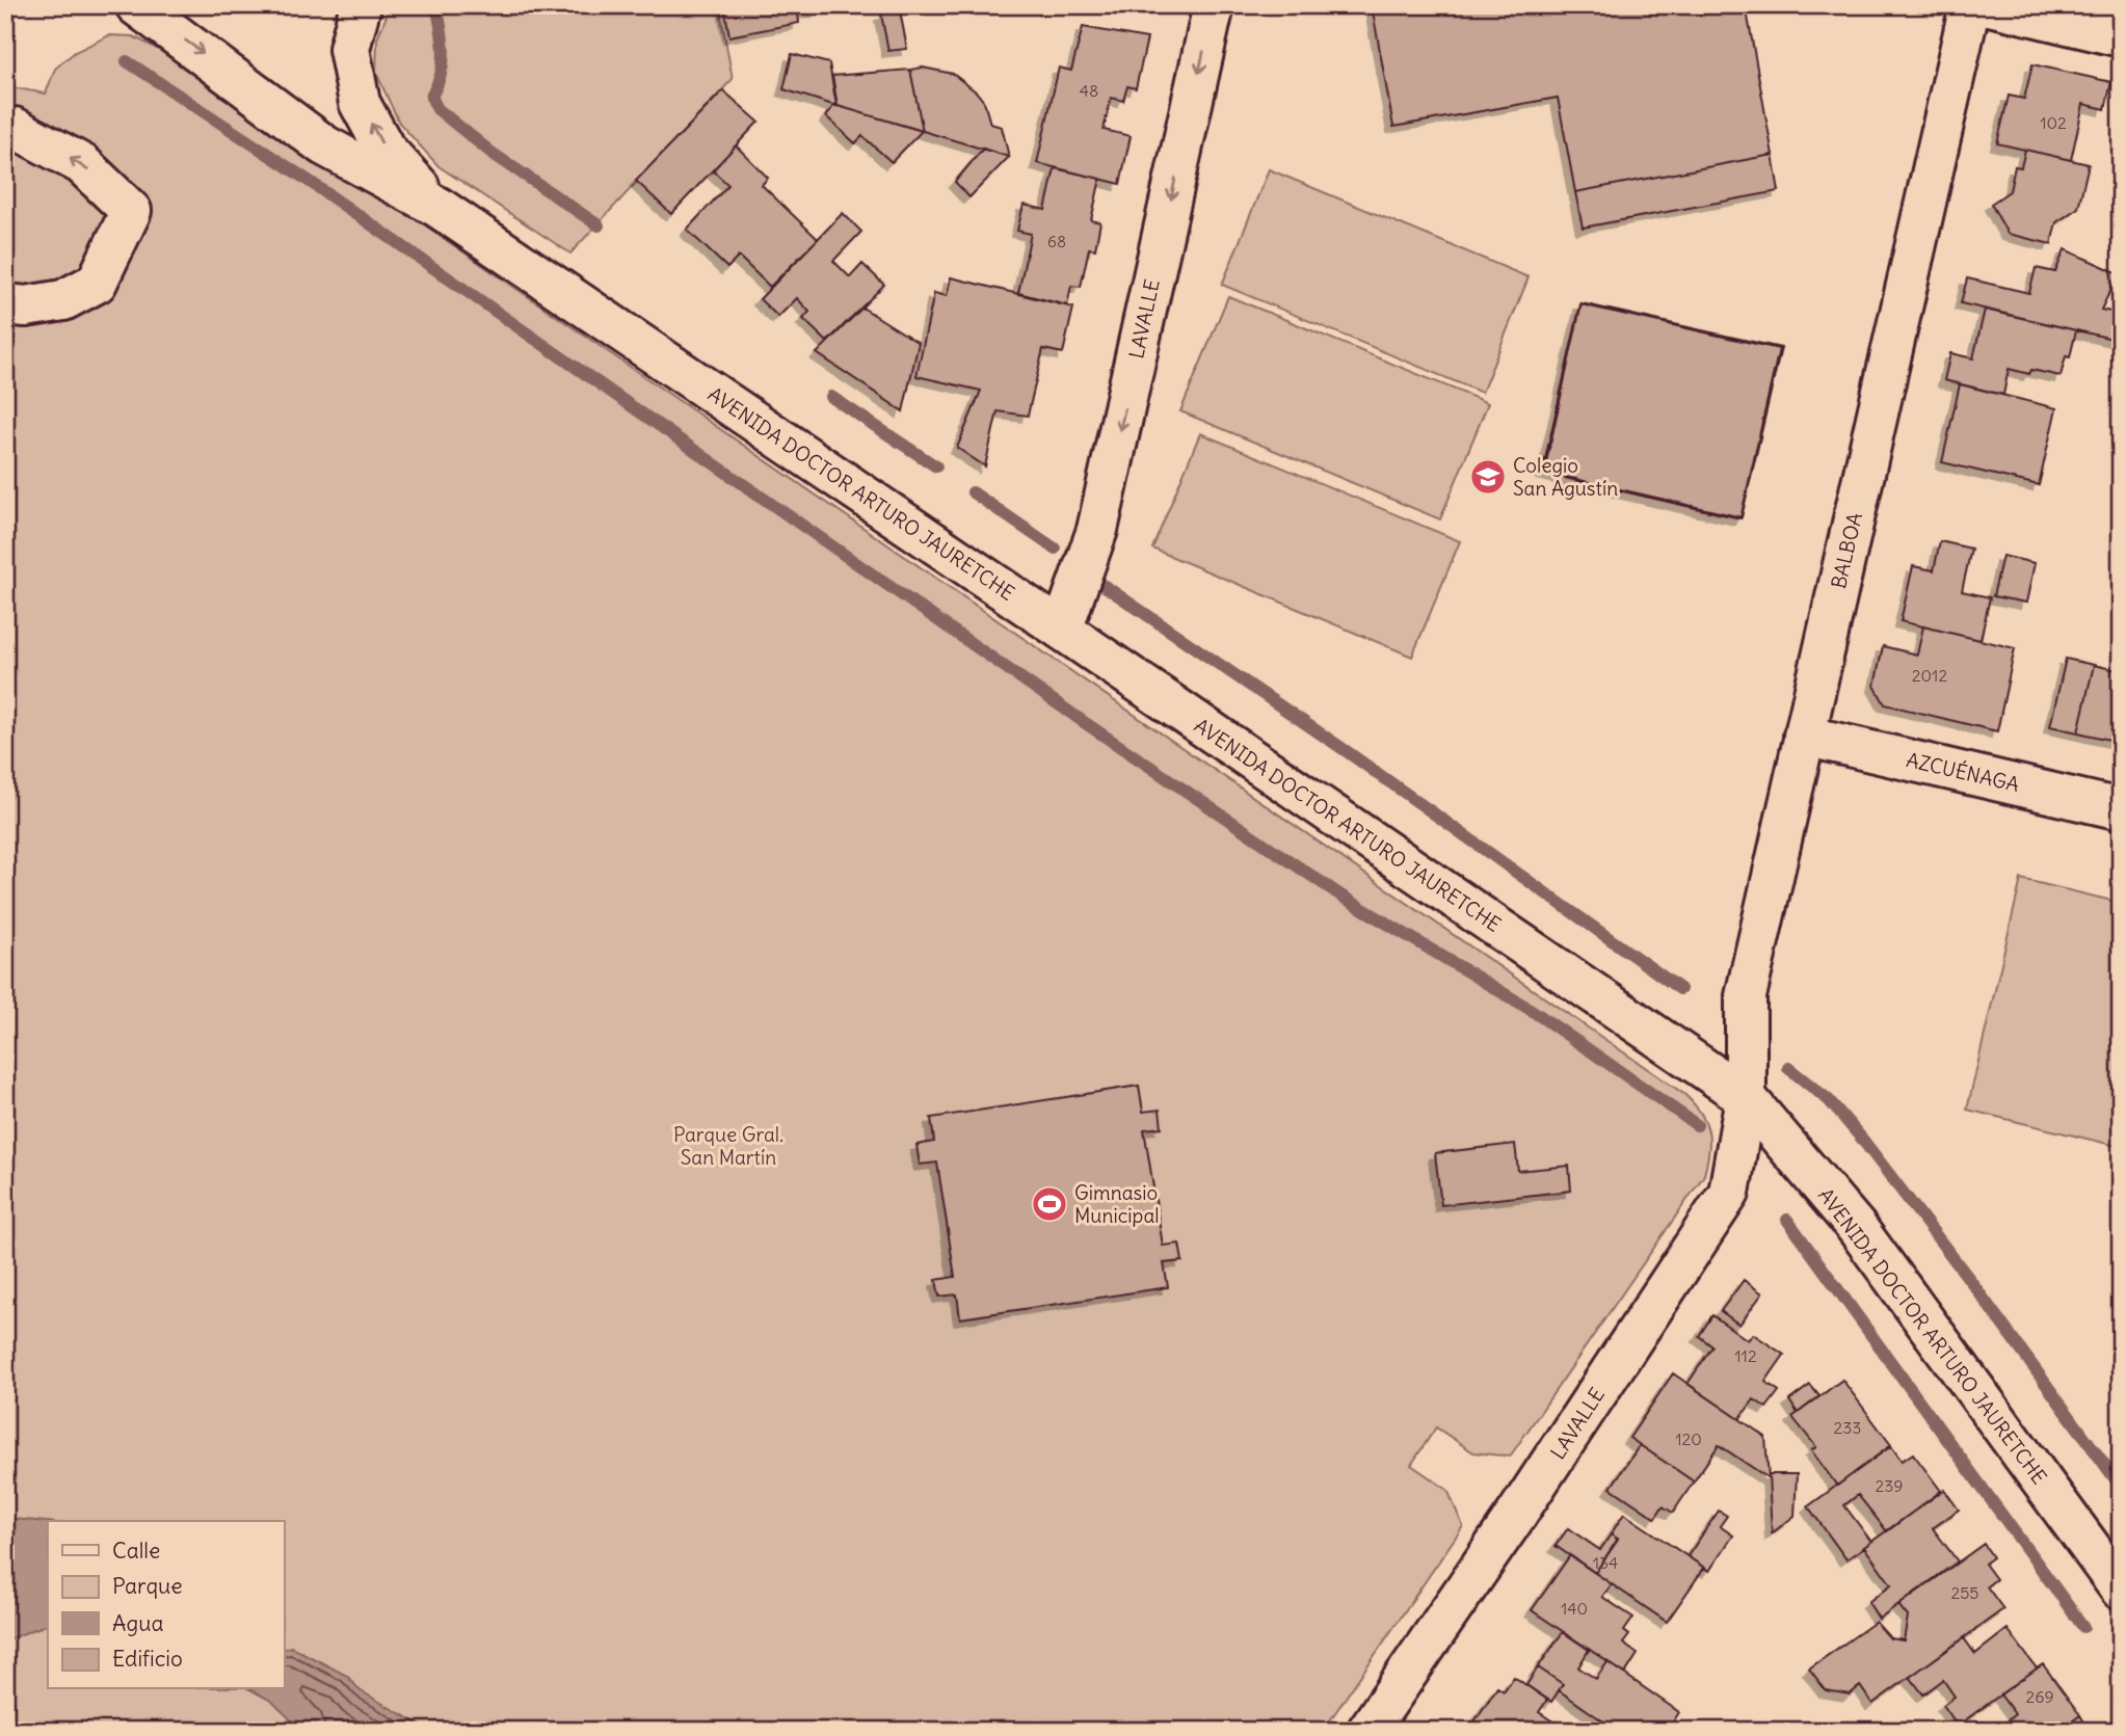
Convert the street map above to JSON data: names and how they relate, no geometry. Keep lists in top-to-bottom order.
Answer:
{
  "streets": {
    "street": [
      "LAVALLE",
      "AVENIDA DOCTOR ARTURO JAURETCHE",
      "BALBOA",
      "AZCUÉNAGA"
    ]
  },
  "crossings": [
    ["LAVALLE", "AVENIDA DOCTOR ARTURO JAURETCHE"],
    ["LAVALLE", "BALBOA"],
    ["AVENIDA DOCTOR ARTURO JAURETCHE", "BALBOA"],
    ["BALBOA", "AZCUÉNAGA"]
  ],
  "one_way": ["LAVALLE"],
  "parks": ["Parque Gral. San Martín"],
  "places": {
    "school or university": ["Colegio San Agustín"],
    "sports": ["Gimnasio Municipal"]
  },
  "house_numbers": [
    "48",
    "102",
    "68",
    "2012",
    "112",
    "233",
    "120",
    "239",
    "134",
    "255",
    "140",
    "269"
  ],
  "legend": [
    "Calle",
    "Parque",
    "Agua",
    "Edificio"
  ]
}
